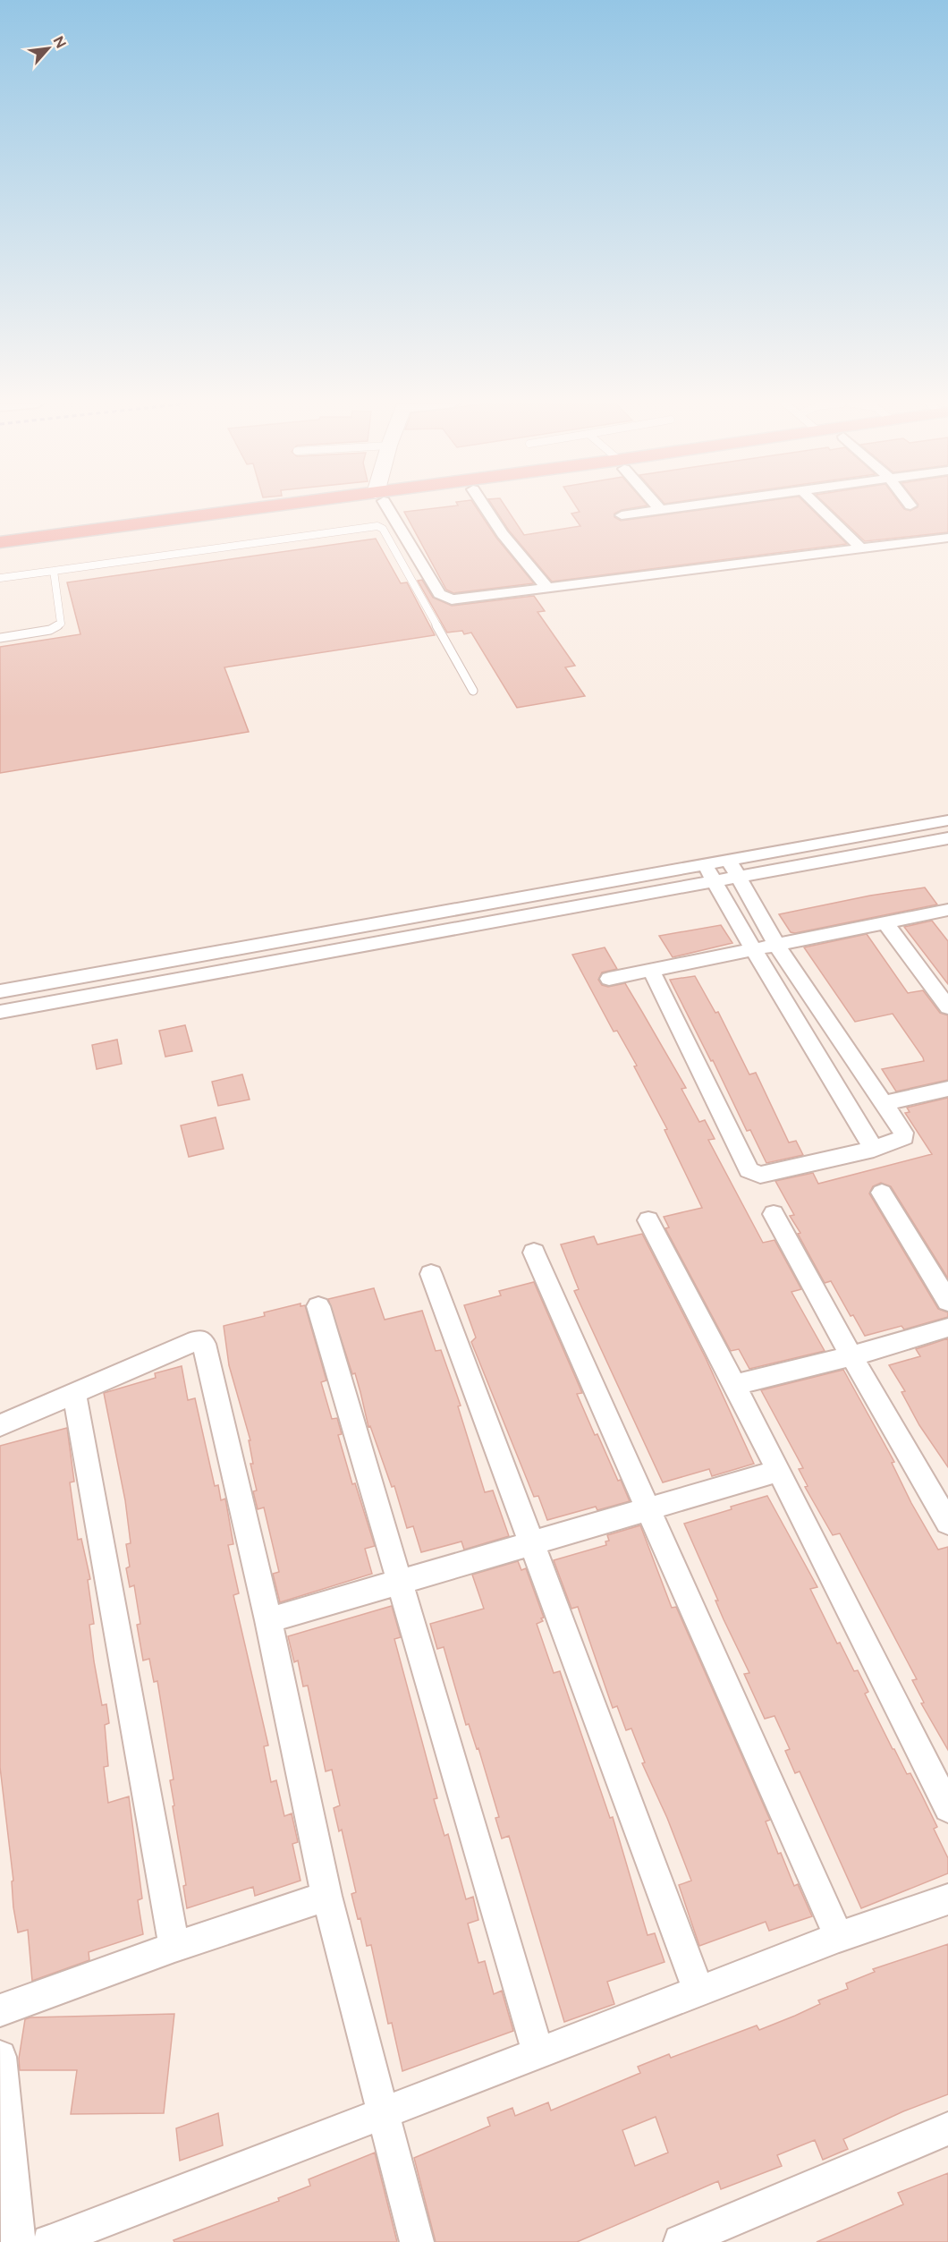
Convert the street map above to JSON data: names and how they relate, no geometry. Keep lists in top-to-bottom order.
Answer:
{
  "north": "top right"
}
